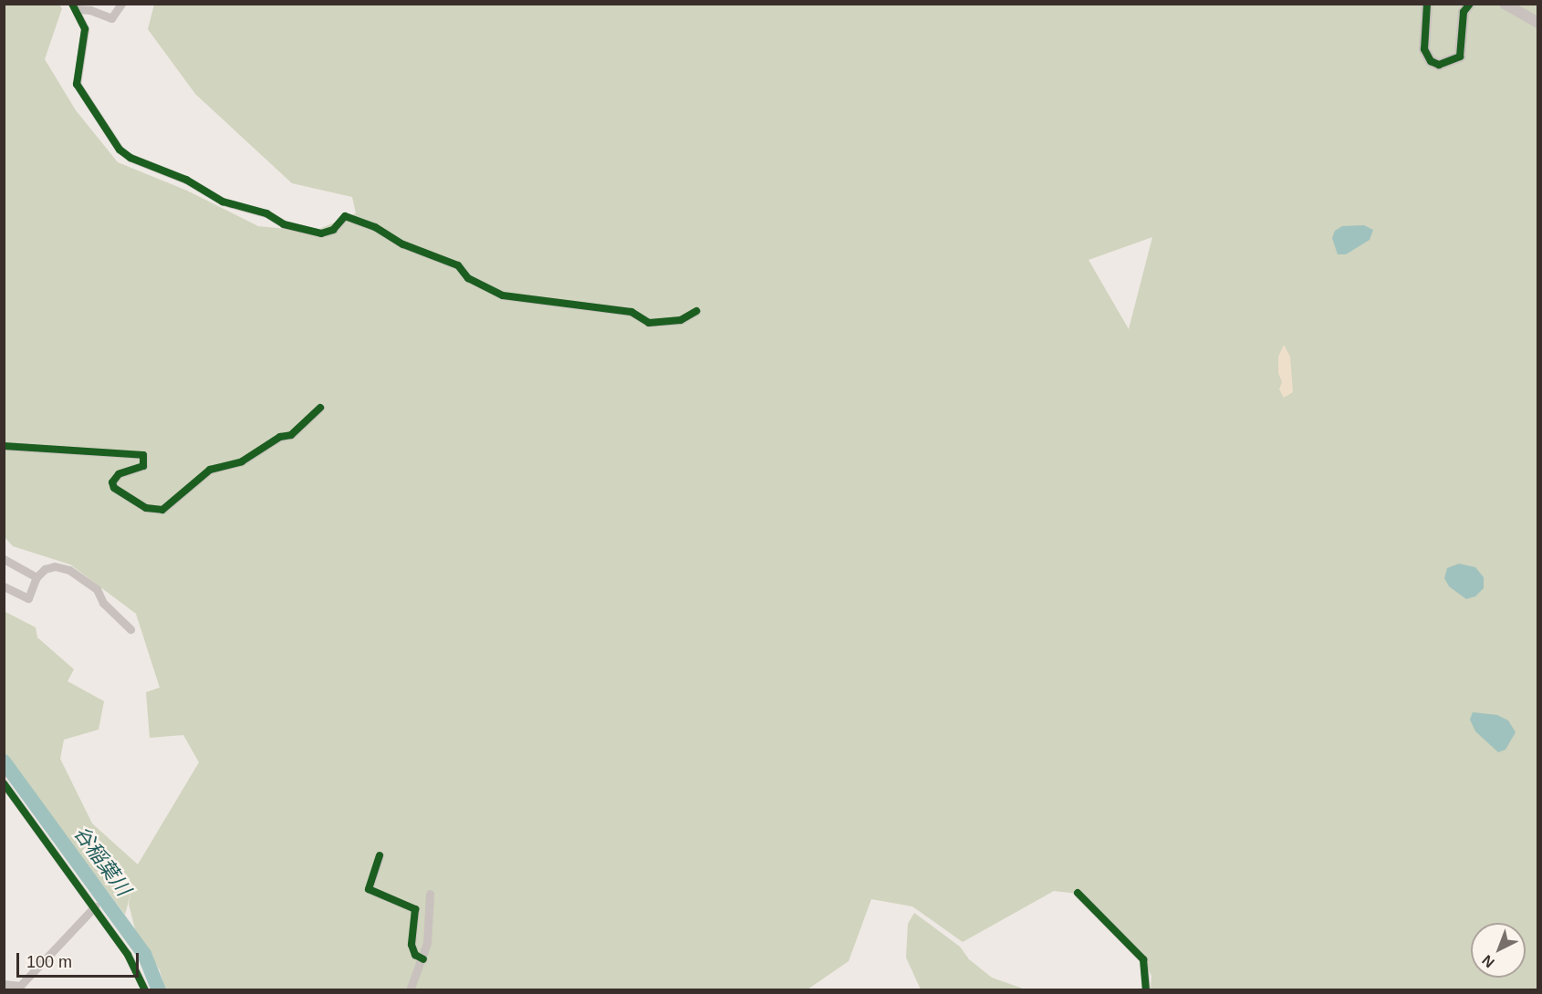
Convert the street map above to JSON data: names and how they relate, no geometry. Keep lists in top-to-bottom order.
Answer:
{
  "water": ["谷稲葉川"],
  "scale_bar": "100 m",
  "north": "bottom left"
}
